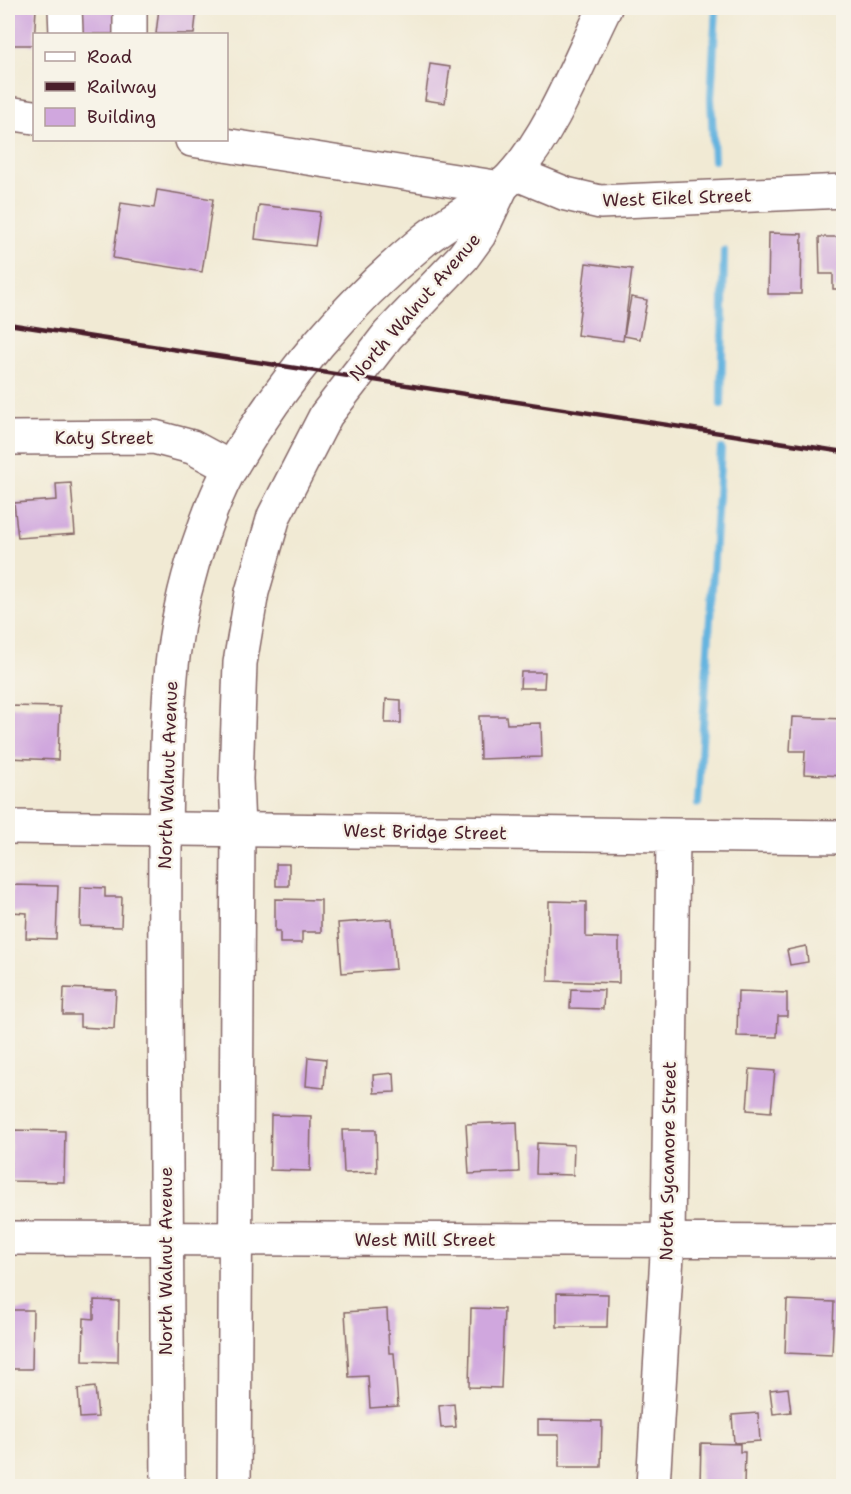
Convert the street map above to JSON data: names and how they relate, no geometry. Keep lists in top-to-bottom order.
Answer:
{
  "streets": {
    "street": [
      "West Eikel Street",
      "North Walnut Avenue",
      "Katy Street",
      "West Bridge Street",
      "North Sycamore Street",
      "West Mill Street"
    ]
  },
  "crossings": [
    ["West Eikel Street", "North Walnut Avenue"],
    ["North Walnut Avenue", "Katy Street"],
    ["North Walnut Avenue", "West Bridge Street"],
    ["North Walnut Avenue", "West Mill Street"],
    ["West Bridge Street", "North Sycamore Street"],
    ["North Sycamore Street", "West Mill Street"]
  ],
  "legend": ["Road", "Railway", "Building"]
}
